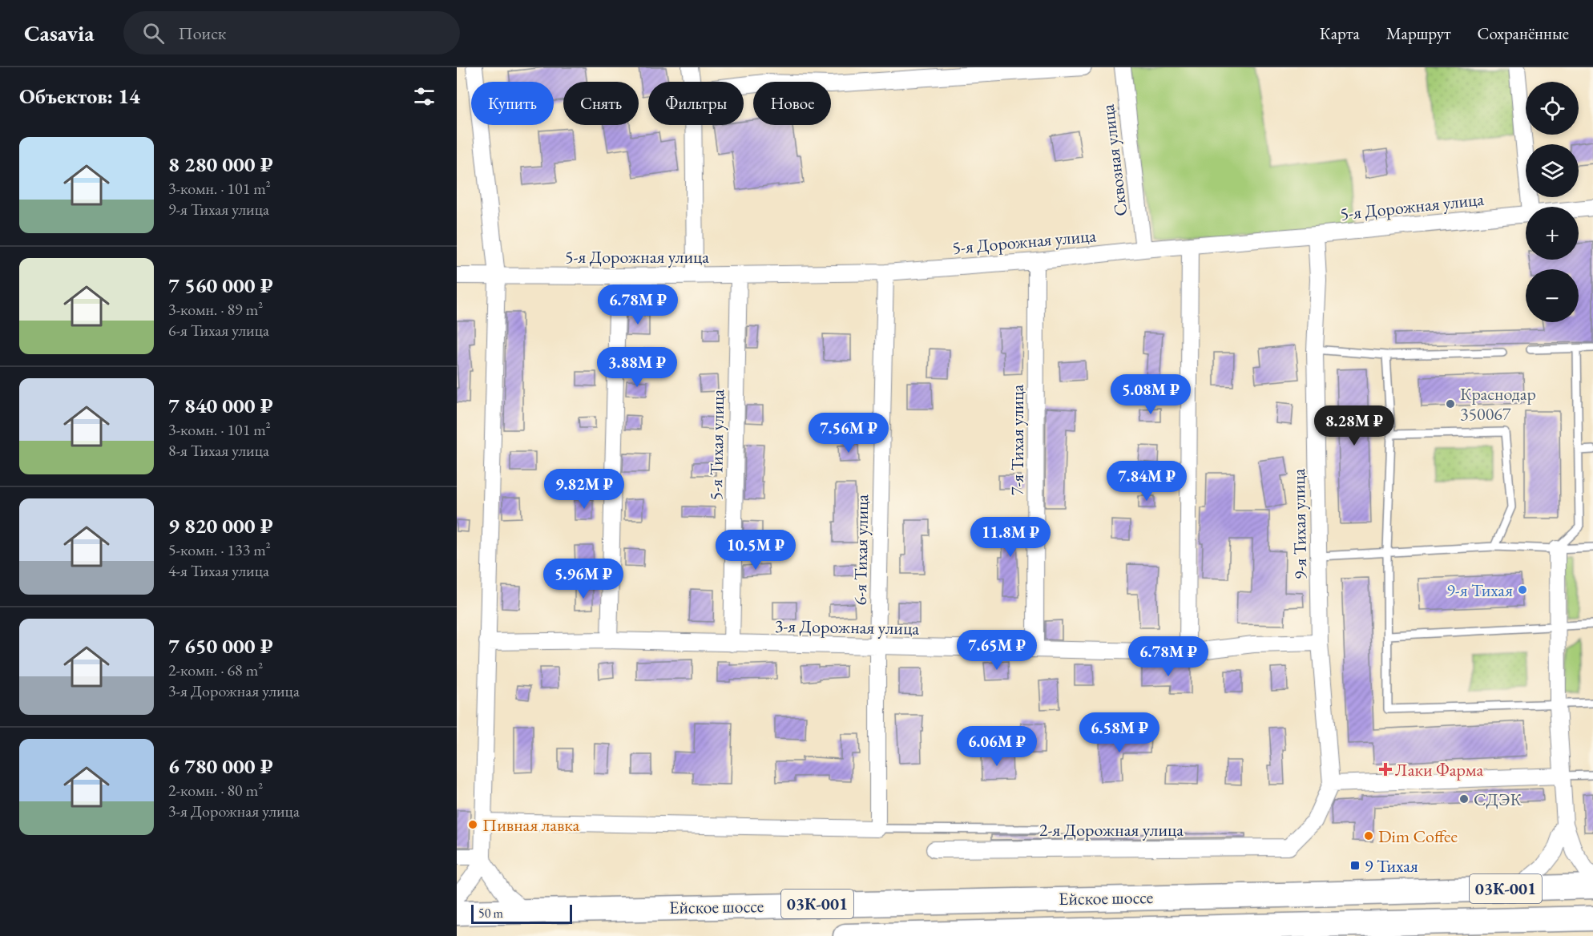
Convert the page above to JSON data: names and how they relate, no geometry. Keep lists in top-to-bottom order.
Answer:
{
  "streets": {
    "main road": ["03К-001", "Ейское шоссе"],
    "street": [
      "Сквозная улица",
      "5-я Дорожная улица",
      "7-я Тихая улица",
      "5-я Тихая улица",
      "9-я Тихая улица",
      "6-я Тихая улица",
      "3-я Дорожная улица",
      "2-я Дорожная улица"
    ]
  },
  "crossings": [
    ["Сквозная улица", "5-я Дорожная улица"],
    ["5-я Дорожная улица", "7-я Тихая улица"],
    ["5-я Дорожная улица", "5-я Тихая улица"],
    ["5-я Дорожная улица", "9-я Тихая улица"],
    ["5-я Дорожная улица", "6-я Тихая улица"],
    ["7-я Тихая улица", "3-я Дорожная улица"],
    ["5-я Тихая улица", "3-я Дорожная улица"],
    ["9-я Тихая улица", "3-я Дорожная улица"],
    ["9-я Тихая улица", "2-я Дорожная улица"],
    ["6-я Тихая улица", "3-я Дорожная улица"],
    ["03К-001", "Ейское шоссе"]
  ],
  "places": {
    "other": [
      "Краснодар 350067",
      "9-я Тихая",
      "СДЭК",
      "Пивная лавка",
      "Dim Coffee"
    ],
    "health": ["Лаки Фарма"],
    "transit": ["9 Тихая"]
  },
  "scale_bar": "50 m",
  "page": {
    "header": "Casavia",
    "search": "Поиск",
    "nav": ["Карта", "Маршрут", "Сохранённые"],
    "heading": "Объектов: 14",
    "map_buttons": ["+", "−"],
    "chip": [
      "Купить",
      "Снять",
      "Фильтры",
      "Новое"
    ],
    "list": [
      {
        "name": "8 280 000 ₽",
        "note": "3-комн. · 101 m² · 9-я Тихая улица"
      },
      {
        "name": "7 560 000 ₽",
        "note": "3-комн. · 89 m² · 6-я Тихая улица"
      },
      {
        "name": "7 840 000 ₽",
        "note": "3-комн. · 101 m² · 8-я Тихая улица"
      },
      {
        "name": "9 820 000 ₽",
        "note": "5-комн. · 133 m² · 4-я Тихая улица"
      },
      {
        "name": "7 650 000 ₽",
        "note": "2-комн. · 68 m² · 3-я Дорожная улица"
      },
      {
        "name": "6 780 000 ₽",
        "note": "2-комн. · 80 m² · 3-я Дорожная улица"
      }
    ],
    "price": [
      "6.78M ₽",
      "3.88M ₽",
      "5.08M ₽",
      "8.28M ₽",
      "7.56M ₽",
      "7.84M ₽",
      "9.82M ₽",
      "11.8M ₽",
      "10.5M ₽",
      "5.96M ₽",
      "7.65M ₽",
      "6.78M ₽",
      "6.58M ₽",
      "6.06M ₽"
    ],
    "scale": "50 m"
  }
}
